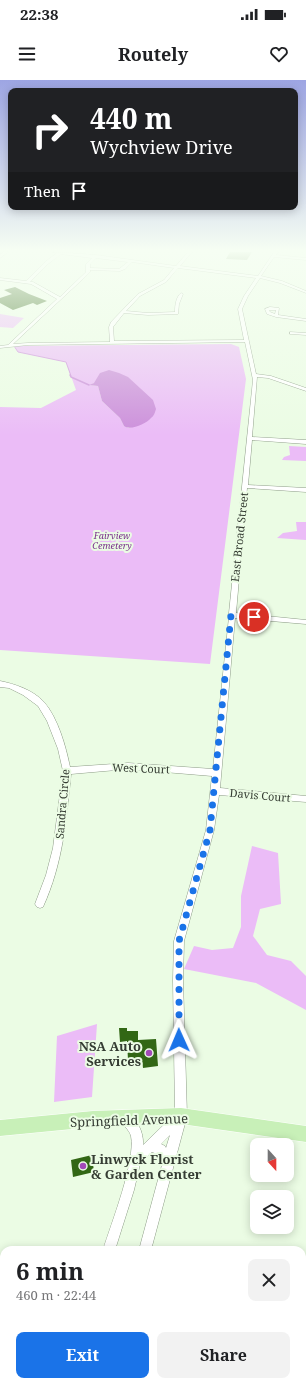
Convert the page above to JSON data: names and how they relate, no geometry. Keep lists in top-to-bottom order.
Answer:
{
  "streets": {
    "main road": ["Springfield Avenue"],
    "street": [
      "East Broad Street",
      "West Court",
      "Davis Court",
      "Sandra Circle"
    ]
  },
  "crossings": [
    ["East Broad Street", "West Court"],
    ["East Broad Street", "Davis Court"],
    ["East Broad Street", "Springfield Avenue"],
    ["West Court", "Sandra Circle"]
  ],
  "parks": ["Fairview Cemetery"],
  "places": ["NSA Auto Services", "Linwyck Florist & Garden Center"],
  "north": "bottom",
  "page": {
    "status": "22:38",
    "header": "Routely",
    "turn": ["440 m", "Wychview Drive"],
    "then": "Then",
    "heading": ["6 min", "460 m · 22:44"],
    "buttons": ["Exit", "Share"]
  }
}
